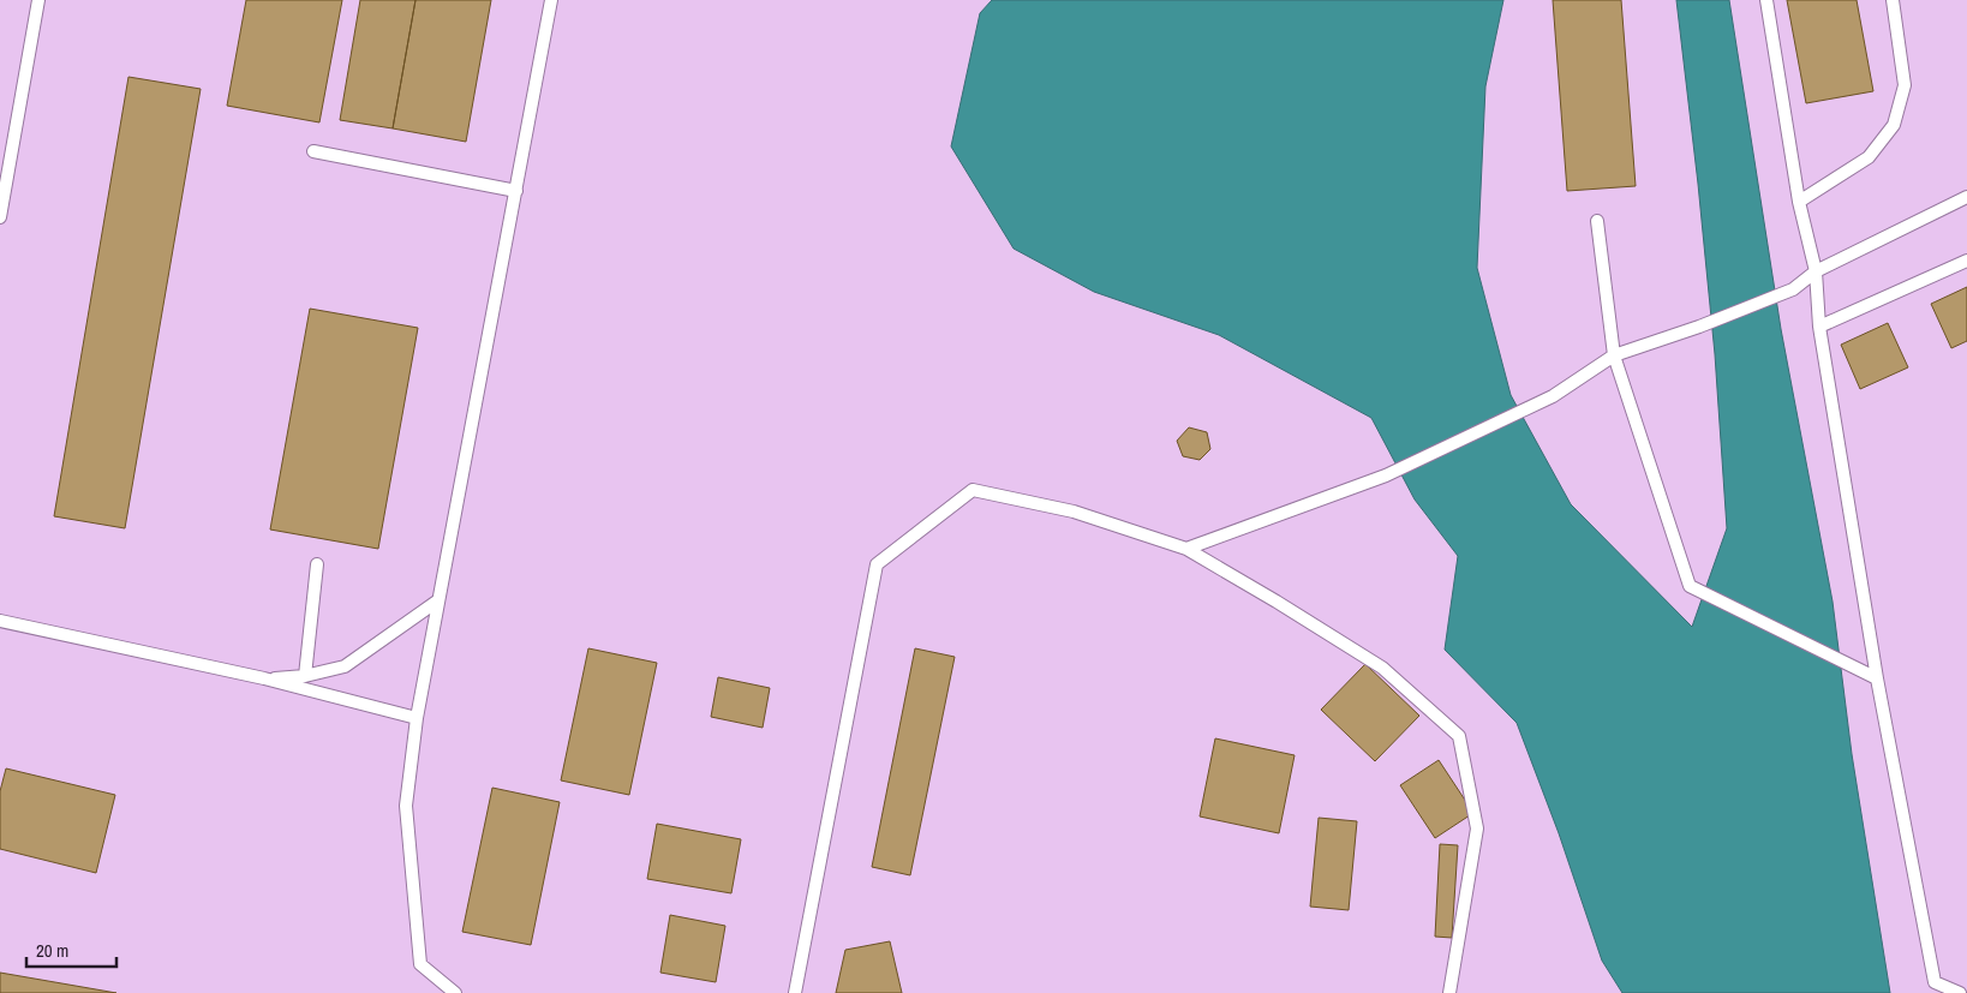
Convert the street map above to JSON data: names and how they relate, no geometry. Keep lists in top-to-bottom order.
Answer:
{
  "scale_bar": "20 m"
}
